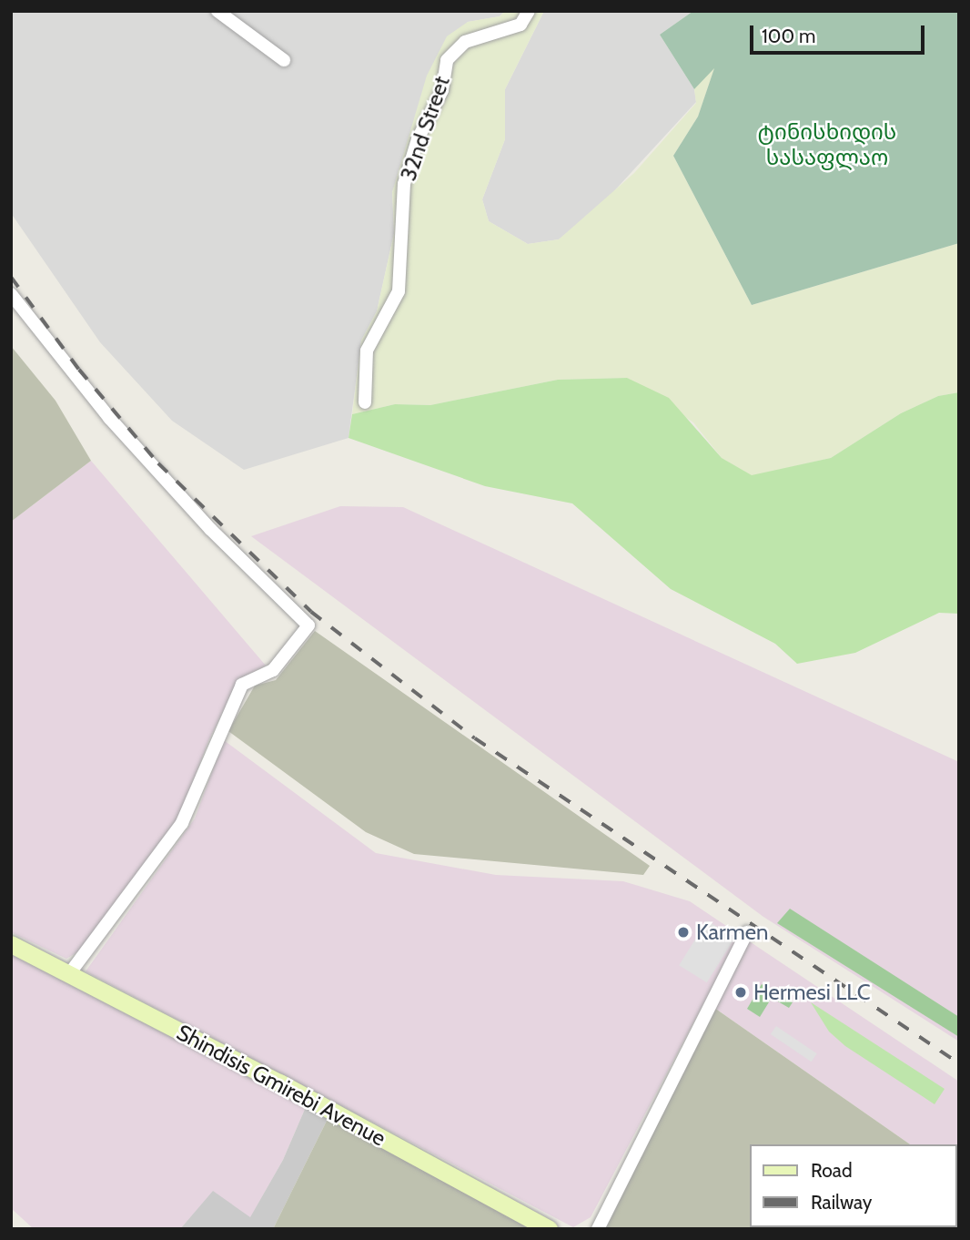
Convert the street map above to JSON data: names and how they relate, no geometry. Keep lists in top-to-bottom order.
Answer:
{
  "streets": {
    "main road": ["Shindisis Gmirebi Avenue"],
    "street": ["32nd Street"]
  },
  "parks": ["ტინისხიდის სასაფლაო"],
  "places": ["Karmen", "Hermesi LLC"],
  "legend": ["Road", "Railway"],
  "scale_bar": "100 m"
}
